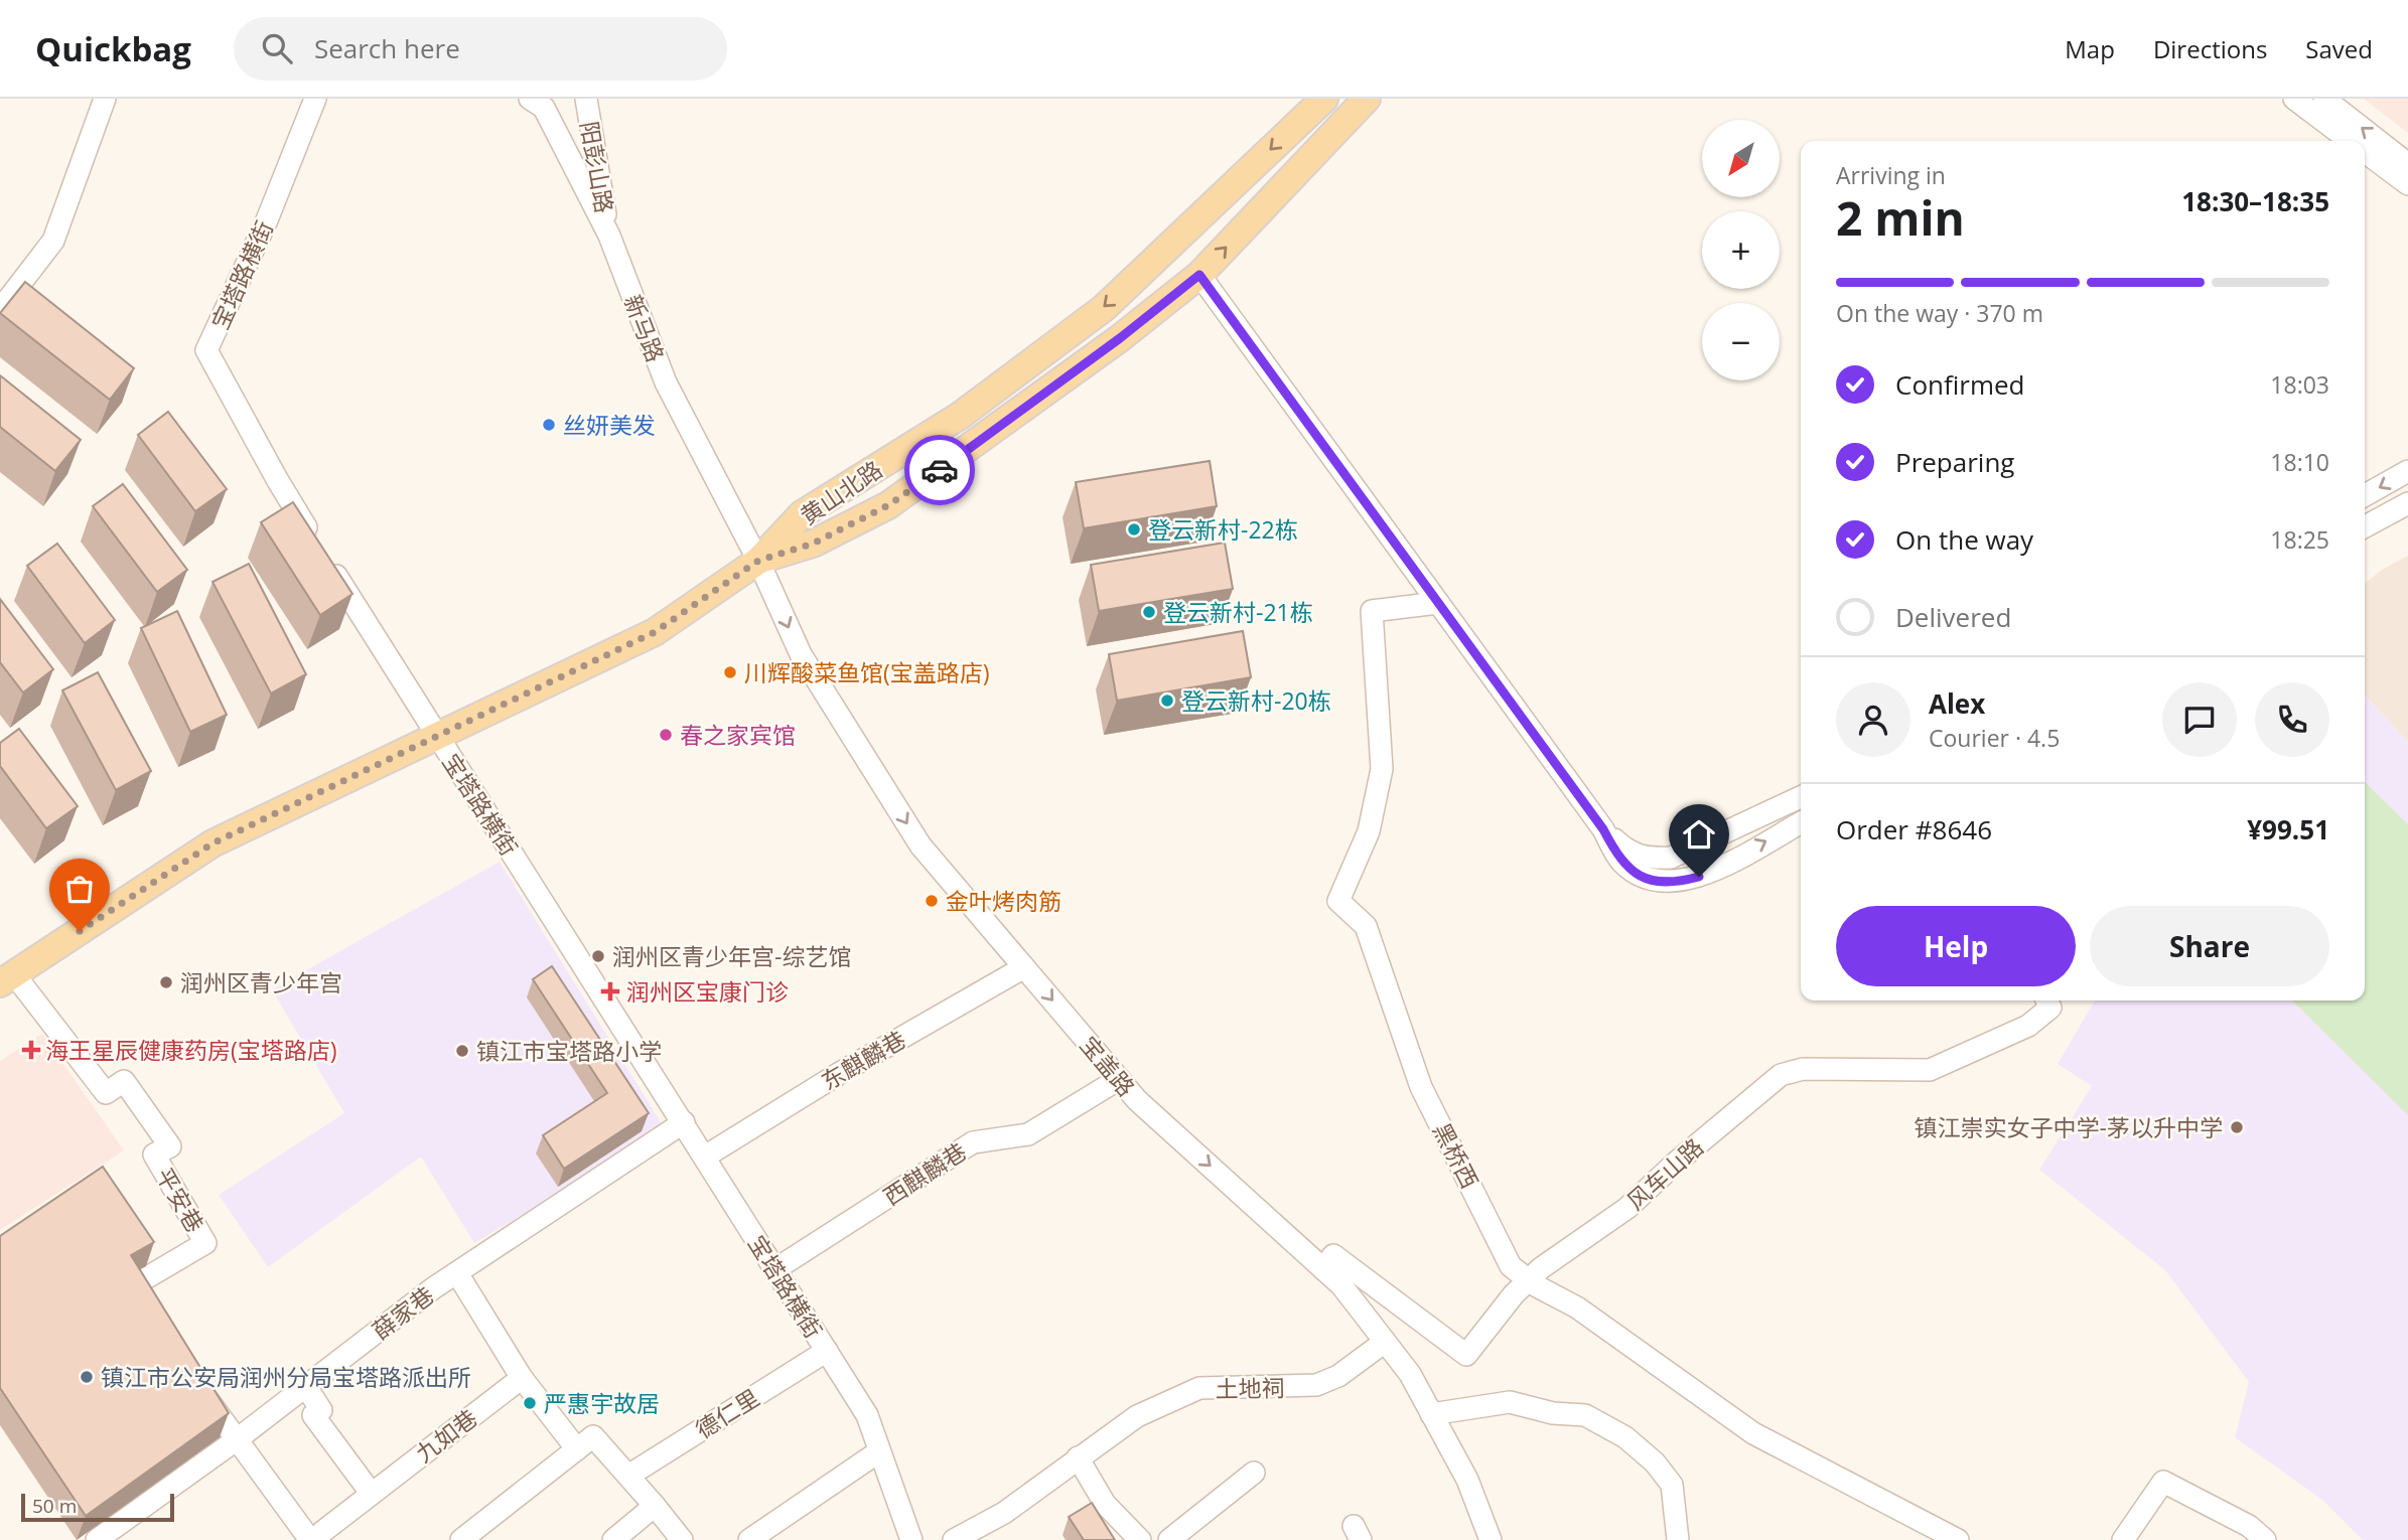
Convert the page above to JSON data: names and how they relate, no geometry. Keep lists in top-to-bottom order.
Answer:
{
  "streets": {
    "main road": ["黄山北路"],
    "street": [
      "阳彭山路",
      "宝塔路横街",
      "新马路",
      "东麒麟巷",
      "宝盖路",
      "黑桥西",
      "西麒麟巷",
      "风车山路",
      "平安巷",
      "薛家巷",
      "土地祠",
      "德仁里",
      "九如巷"
    ]
  },
  "crossings": [
    ["阳彭山路", "新马路"],
    ["宝塔路横街", "东麒麟巷"],
    ["宝塔路横街", "西麒麟巷"],
    ["宝塔路横街", "薛家巷"],
    ["宝塔路横街", "德仁里"],
    ["新马路", "黄山北路"],
    ["新马路", "宝盖路"],
    ["黄山北路", "宝盖路"],
    ["东麒麟巷", "宝盖路"],
    ["宝盖路", "西麒麟巷"],
    ["宝盖路", "风车山路"],
    ["宝盖路", "土地祠"],
    ["黑桥西", "风车山路"],
    ["薛家巷", "九如巷"]
  ],
  "one_way": ["宝盖路"],
  "places": {
    "other": [
      "丝妍美发",
      "登云新村-22栋",
      "登云新村-21栋",
      "川辉酸菜鱼馆(宝盖路店)",
      "登云新村-20栋",
      "春之家宾馆",
      "金叶烤肉筋",
      "润州区青少年宫-综艺馆",
      "润州区青少年宫",
      "镇江市宝塔路小学",
      "镇江崇实女子中学-茅以升中学",
      "镇江市公安局润州分局宝塔路派出所",
      "严惠宇故居"
    ],
    "health": ["润州区宝康门诊", "海王星辰健康药房(宝塔路店)"]
  },
  "scale_bar": "50 m",
  "north": "bottom left",
  "page": {
    "header": "Quickbag",
    "search": "Search here",
    "nav": ["Map", "Directions", "Saved"],
    "map_buttons": ["+", "−"],
    "heading": ["2 min", "Arriving in", "18:30–18:35"],
    "panel": [
      "Alex",
      "Courier · 4.5",
      "Order #8646",
      "¥99.51"
    ],
    "bar": "On the way · 370 m",
    "list": [
      ["Confirmed", "18:03"],
      ["Preparing", "18:10"],
      ["On the way", "18:25"],
      "Delivered"
    ],
    "buttons": ["Help", "Share"],
    "scale": "50 m"
  }
}
